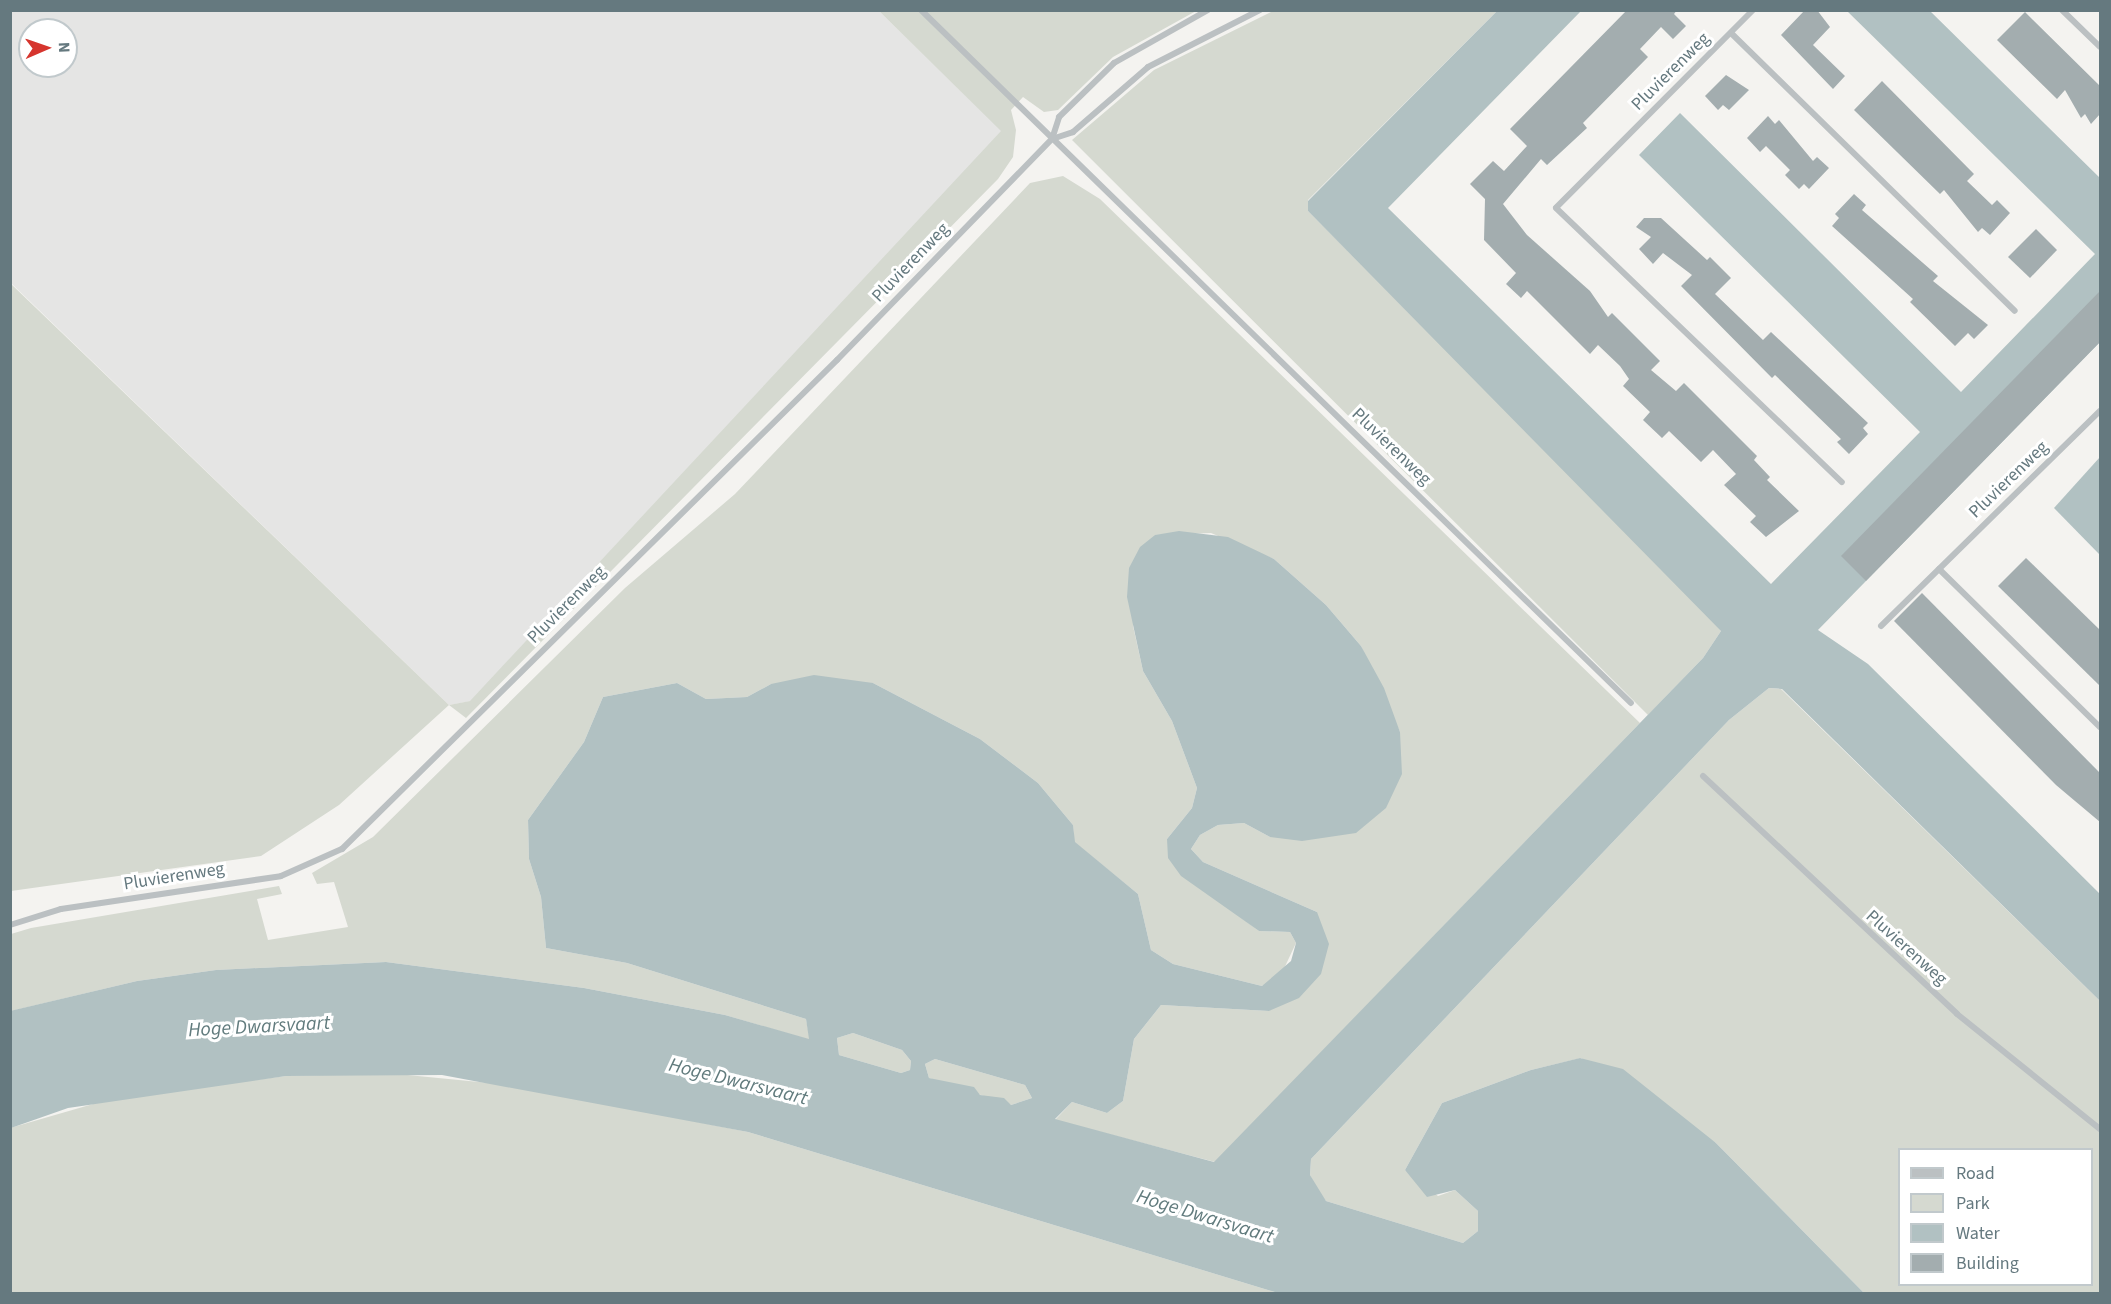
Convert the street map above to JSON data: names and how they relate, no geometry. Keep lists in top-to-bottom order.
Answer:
{
  "streets": {
    "street": ["Pluvierenweg"]
  },
  "water": ["Hoge Dwarsvaart"],
  "legend": [
    "Road",
    "Park",
    "Water",
    "Building"
  ],
  "north": "right"
}
